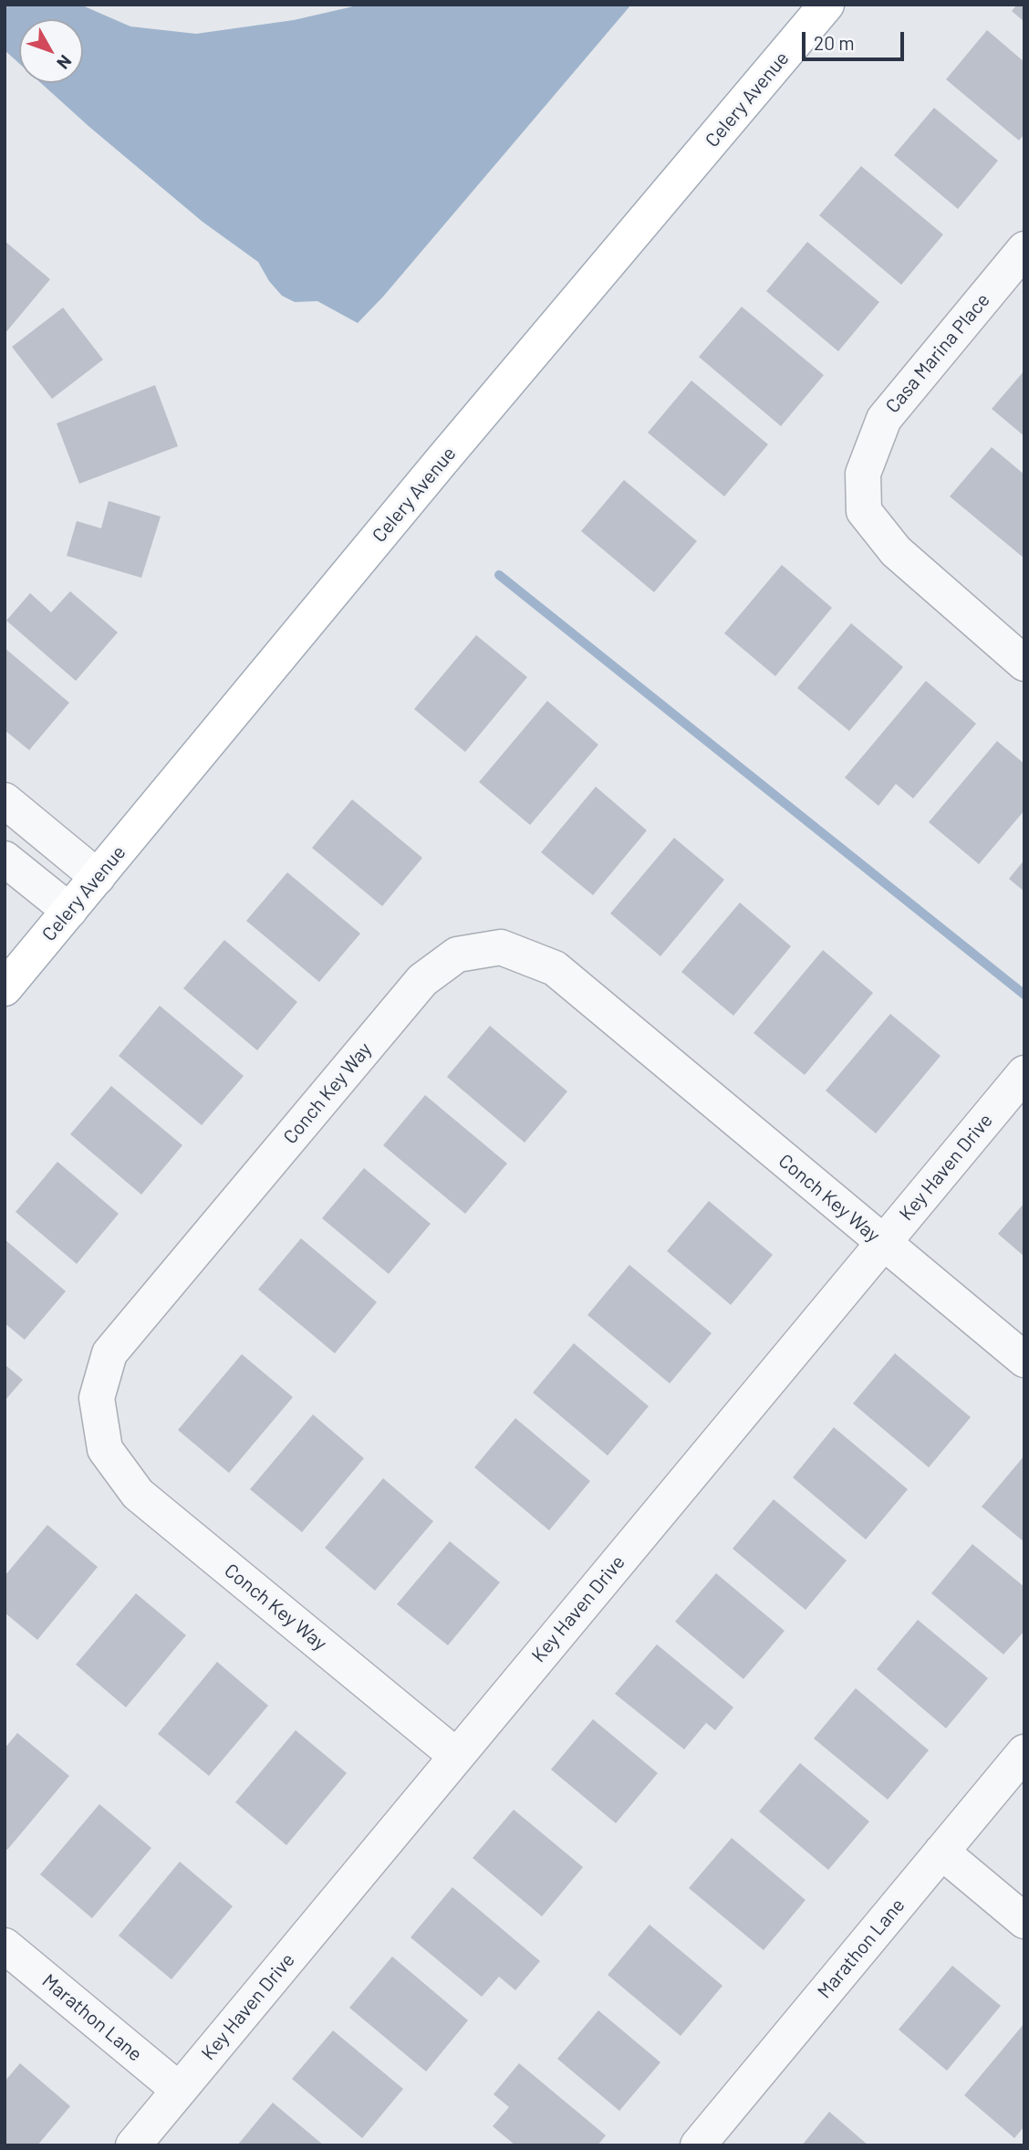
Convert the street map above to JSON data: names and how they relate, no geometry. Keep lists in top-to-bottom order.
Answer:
{
  "streets": {
    "main road": ["Celery Avenue"],
    "street": [
      "Casa Marina Place",
      "Conch Key Way",
      "Key Haven Drive",
      "Marathon Lane"
    ]
  },
  "crossings": [
    ["Conch Key Way", "Key Haven Drive"],
    ["Key Haven Drive", "Marathon Lane"]
  ],
  "scale_bar": "20 m",
  "north": "bottom right"
}
